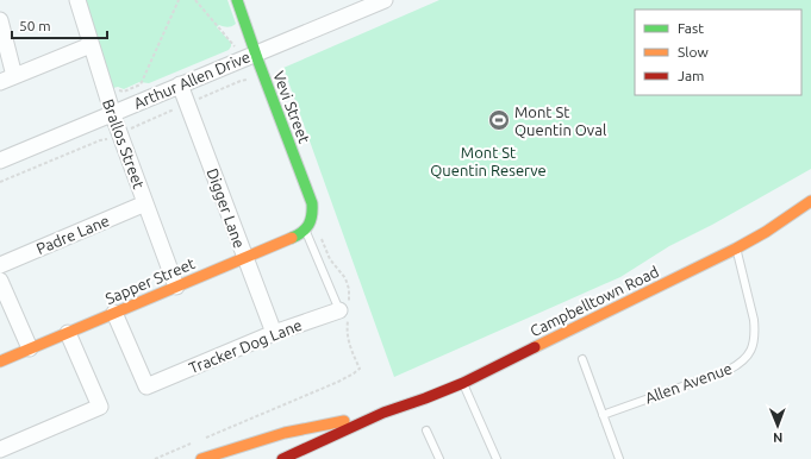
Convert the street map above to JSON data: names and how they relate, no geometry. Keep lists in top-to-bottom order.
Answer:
{
  "streets": {
    "main road": ["Vevi Street", "Sapper Street", "Campbelltown Road"],
    "street": [
      "Arthur Allen Drive",
      "Brallos Street",
      "Digger Lane",
      "Padre Lane",
      "Tracker Dog Lane"
    ],
    "lane": ["Allen Avenue"]
  },
  "crossings": [
    ["Arthur Allen Drive", "Vevi Street"],
    ["Arthur Allen Drive", "Brallos Street"],
    ["Arthur Allen Drive", "Digger Lane"],
    ["Vevi Street", "Sapper Street"],
    ["Vevi Street", "Tracker Dog Lane"],
    ["Brallos Street", "Padre Lane"],
    ["Brallos Street", "Sapper Street"],
    ["Digger Lane", "Sapper Street"],
    ["Digger Lane", "Tracker Dog Lane"],
    ["Sapper Street", "Tracker Dog Lane"],
    ["Campbelltown Road", "Allen Avenue"]
  ],
  "parks": ["Mont St Quentin Reserve"],
  "places": {
    "sports": ["Mont St Quentin Oval"]
  },
  "legend": ["Fast", "Slow", "Jam"],
  "scale_bar": "50 m",
  "north": "bottom"
}
